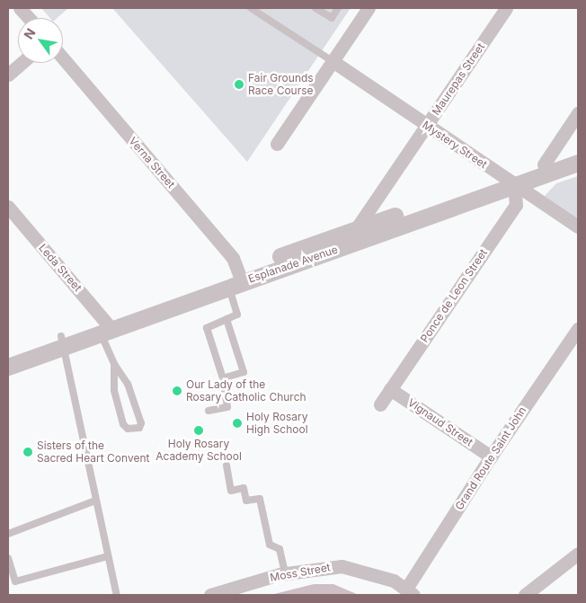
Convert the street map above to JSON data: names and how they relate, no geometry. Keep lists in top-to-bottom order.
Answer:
{
  "streets": {
    "street": [
      "Maurepas Street",
      "Mystery Street",
      "Verna Street",
      "Esplanade Avenue",
      "Leda Street",
      "Ponce de Leon Street",
      "Vignaud Street",
      "Grand Route Saint John",
      "Moss Street"
    ]
  },
  "crossings": [
    ["Maurepas Street", "Mystery Street"],
    ["Maurepas Street", "Esplanade Avenue"],
    ["Mystery Street", "Esplanade Avenue"],
    ["Mystery Street", "Ponce de Leon Street"],
    ["Verna Street", "Esplanade Avenue"],
    ["Esplanade Avenue", "Leda Street"],
    ["Esplanade Avenue", "Ponce de Leon Street"],
    ["Ponce de Leon Street", "Vignaud Street"],
    ["Vignaud Street", "Grand Route Saint John"],
    ["Grand Route Saint John", "Moss Street"]
  ],
  "places": [
    "Fair Grounds Race Course",
    "Our Lady of the Rosary Catholic Church",
    "Holy Rosary High School",
    "Holy Rosary Academy School",
    "Sisters of the Sacred Heart Convent"
  ],
  "north": "top left"
}
